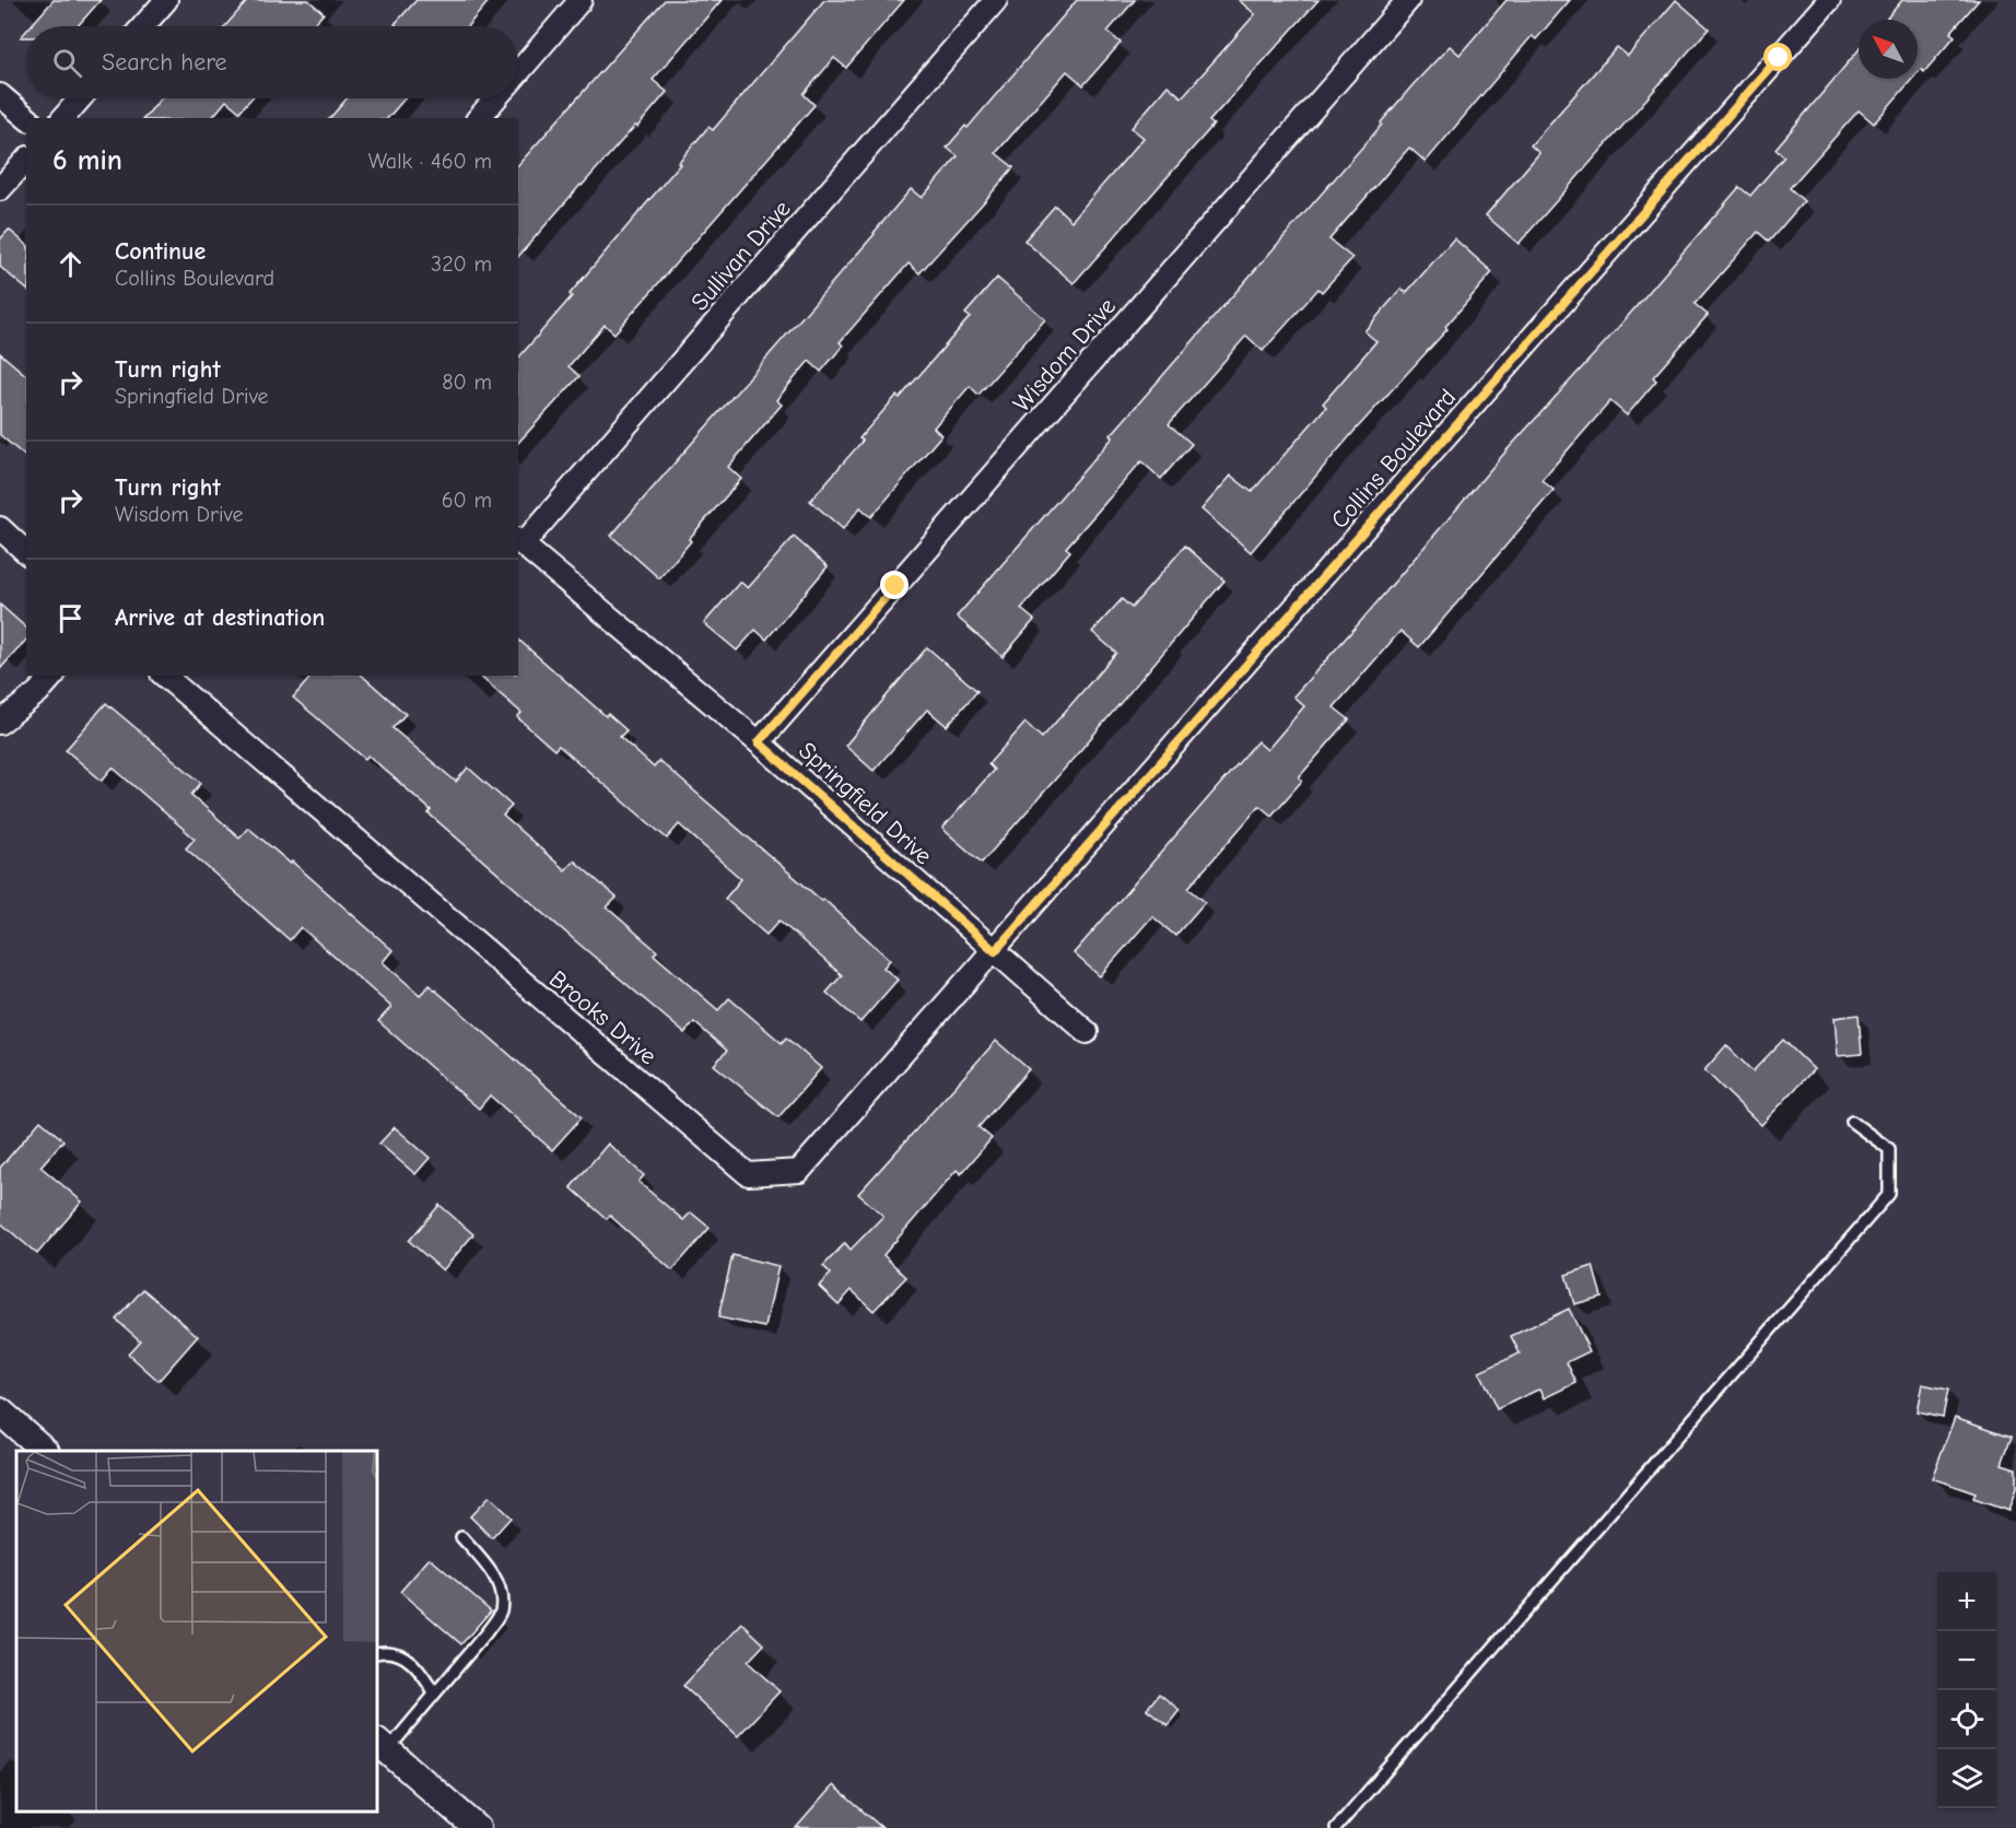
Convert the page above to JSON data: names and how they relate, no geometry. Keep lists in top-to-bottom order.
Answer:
{
  "streets": {
    "street": [
      "Sullivan Drive",
      "Wisdom Drive",
      "Collins Boulevard",
      "Springfield Drive",
      "Brooks Drive"
    ]
  },
  "crossings": [
    ["Sullivan Drive", "Springfield Drive"],
    ["Wisdom Drive", "Springfield Drive"],
    ["Collins Boulevard", "Springfield Drive"],
    ["Collins Boulevard", "Brooks Drive"],
    ["Springfield Drive", "Brooks Drive"]
  ],
  "north": "top left",
  "page": {
    "search": "Search here",
    "heading": ["6 min", "Walk · 460 m"],
    "list": [
      ["Continue", "Collins Boulevard", "320 m"],
      ["Turn right", "Springfield Drive", "80 m"],
      ["Turn right", "Wisdom Drive", "60 m"],
      "Arrive at destination"
    ],
    "map_buttons": ["+", "−"]
  }
}
